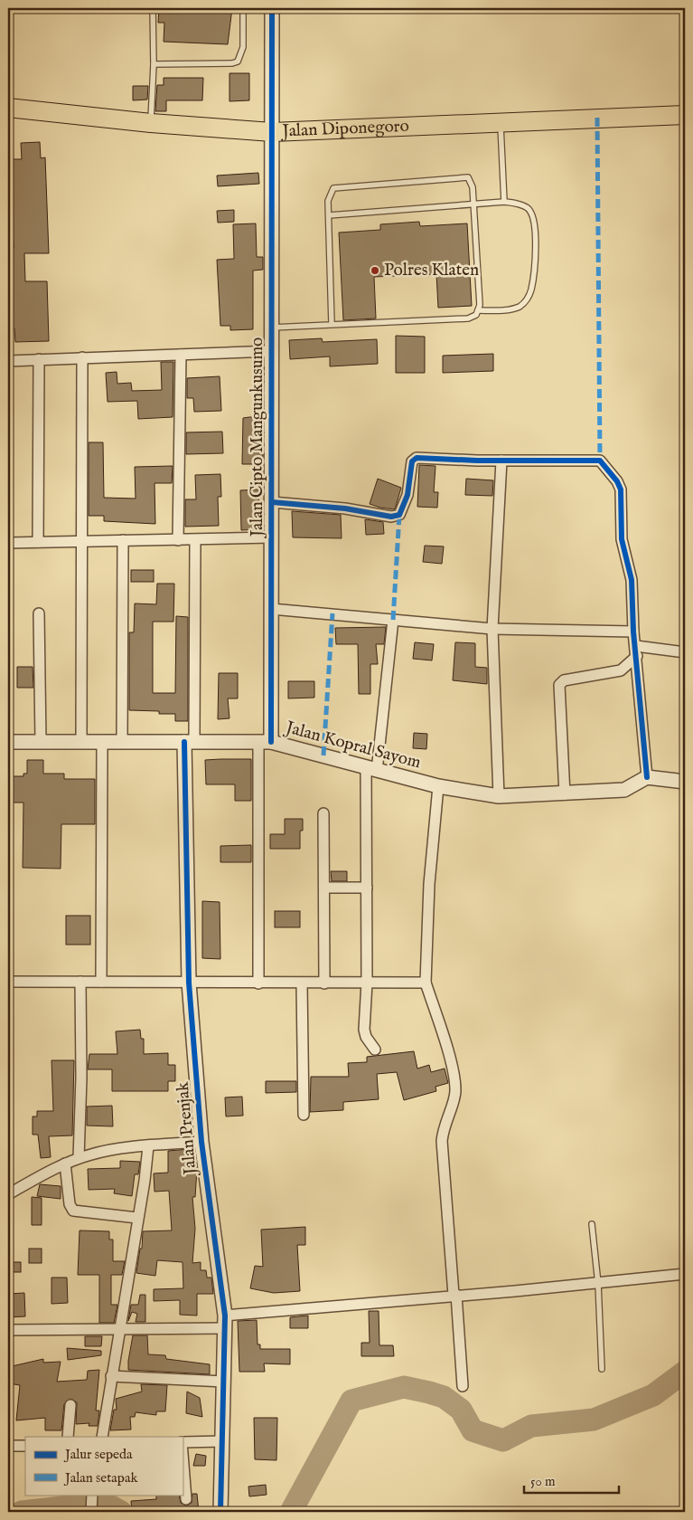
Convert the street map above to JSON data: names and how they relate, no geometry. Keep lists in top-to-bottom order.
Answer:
{
  "streets": {
    "highway": ["Jalan Diponegoro"],
    "street": ["Jalan Cipto Mangunkusumo", "Jalan Kopral Sayom", "Jalan Prenjak"]
  },
  "crossings": [
    ["Jalan Diponegoro", "Jalan Cipto Mangunkusumo"],
    ["Jalan Cipto Mangunkusumo", "Jalan Kopral Sayom"],
    ["Jalan Kopral Sayom", "Jalan Prenjak"]
  ],
  "places": ["Polres Klaten"],
  "legend": ["Jalur sepeda", "Jalan setapak"],
  "scale_bar": "50 m"
}
